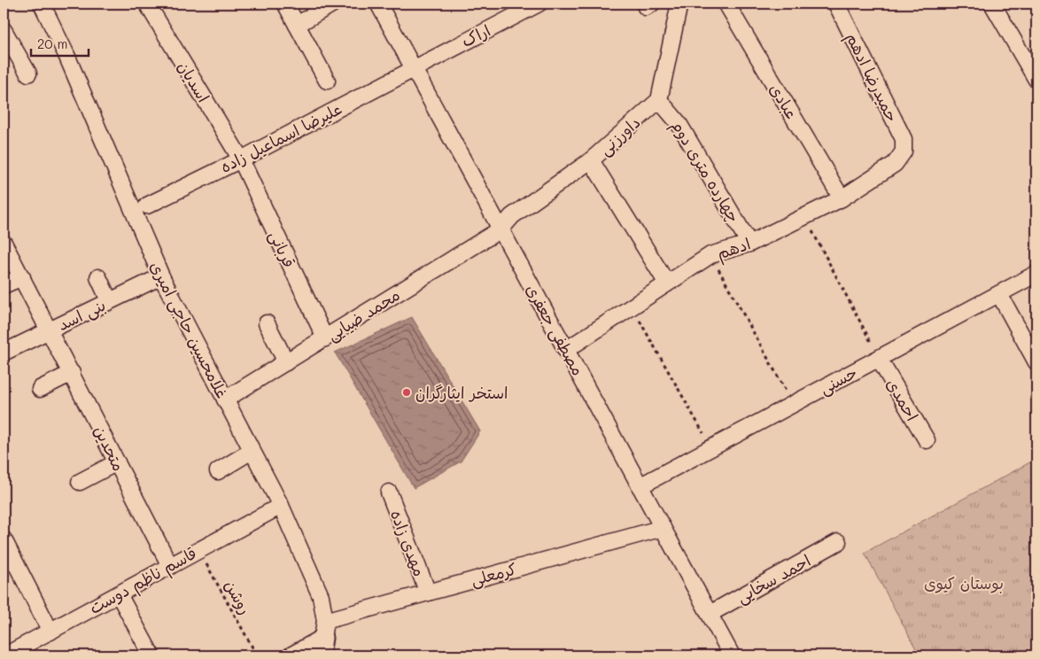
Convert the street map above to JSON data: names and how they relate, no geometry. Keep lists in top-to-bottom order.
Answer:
{
  "streets": {
    "street": [
      "اراک",
      "حمیدرضا ادهم",
      "اسدیان",
      "عبادی",
      "داورزنی",
      "علیرضا اسماعیل زاده",
      "چهارده متری دوم",
      "ادهم",
      "قربانی",
      "بنی اسد",
      "محمد ضیایی",
      "غلامحسین حاجی امیری",
      "مصطفی جعفری",
      "حسنی",
      "احمدی",
      "متحدین",
      "مهدی زاده",
      "کرمعلی",
      "احمد سخایی",
      "قاسم ناظم دوست"
    ],
    "path": ["روشن"]
  },
  "crossings": [
    ["اراک", "علیرضا اسماعیل زاده"],
    ["اراک", "مصطفی جعفری"],
    ["حمیدرضا ادهم", "ادهم"],
    ["اسدیان", "علیرضا اسماعیل زاده"],
    ["اسدیان", "قربانی"],
    ["عبادی", "ادهم"],
    ["داورزنی", "چهارده متری دوم"],
    ["داورزنی", "محمد ضیایی"],
    ["داورزنی", "مصطفی جعفری"],
    ["علیرضا اسماعیل زاده", "قربانی"],
    ["علیرضا اسماعیل زاده", "مصطفی جعفری"],
    ["چهارده متری دوم", "ادهم"],
    ["ادهم", "مصطفی جعفری"],
    ["قربانی", "محمد ضیایی"],
    ["بنی اسد", "غلامحسین حاجی امیری"],
    ["بنی اسد", "متحدین"],
    ["محمد ضیایی", "غلامحسین حاجی امیری"],
    ["محمد ضیایی", "مصطفی جعفری"],
    ["غلامحسین حاجی امیری", "کرمعلی"],
    ["غلامحسین حاجی امیری", "قاسم ناظم دوست"],
    ["مصطفی جعفری", "حسنی"],
    ["مصطفی جعفری", "کرمعلی"],
    ["مصطفی جعفری", "احمد سخایی"],
    ["حسنی", "احمدی"],
    ["متحدین", "قاسم ناظم دوست"],
    ["مهدی زاده", "کرمعلی"],
    ["قاسم ناظم دوست", "روشن"]
  ],
  "parks": ["بوستان کیوی"],
  "places": ["استخر ایثارگران"],
  "scale_bar": "20 m"
}
